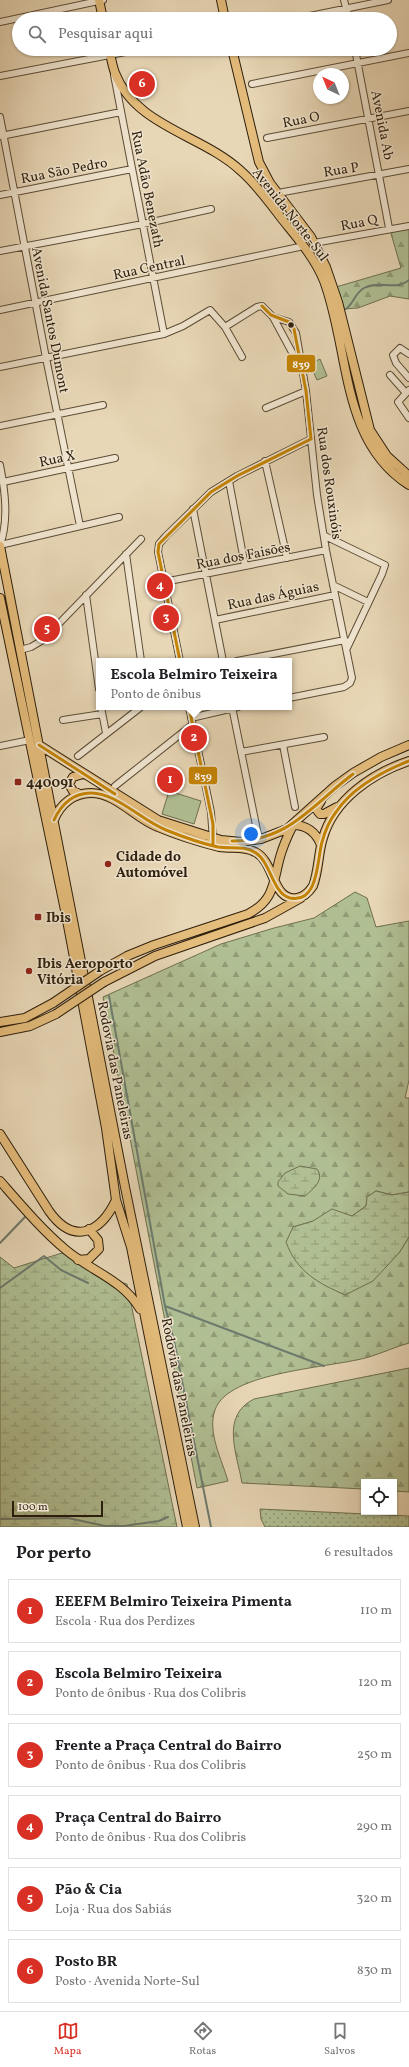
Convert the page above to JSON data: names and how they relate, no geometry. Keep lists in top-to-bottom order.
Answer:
{
  "streets": {
    "main road": ["Avenida Norte-Sul", "Rodovia das Paneleiras"],
    "street": [
      "Rua O",
      "Avenida Ab",
      "Rua P",
      "Rua São Pedro",
      "Rua Adão Benezath",
      "Rua Q",
      "Rua Central",
      "Avenida Santos Dumont",
      "Rua X",
      "Rua dos Rouxinóis",
      "Rua dos Faisões",
      "Rua das Águias"
    ]
  },
  "crossings": [
    ["Rua O", "Avenida Ab"],
    ["Avenida Ab", "Rua P"],
    ["Avenida Ab", "Rua Q"],
    ["Rua P", "Avenida Norte-Sul"],
    ["Rua São Pedro", "Rua Adão Benezath"],
    ["Rua São Pedro", "Avenida Santos Dumont"],
    ["Rua Adão Benezath", "Avenida Norte-Sul"],
    ["Rua Adão Benezath", "Rua Central"],
    ["Avenida Norte-Sul", "Rua Q"],
    ["Avenida Norte-Sul", "Rua Central"],
    ["Rua Central", "Avenida Santos Dumont"],
    ["Avenida Santos Dumont", "Rua X"],
    ["Rua dos Rouxinóis", "Rua dos Faisões"],
    ["Rua dos Rouxinóis", "Rua das Águias"]
  ],
  "places": {
    "transit": ["440091", "Ibis"],
    "other": ["Cidade do Automóvel", "Ibis Aeroporto Vitória"]
  },
  "lines": ["transit line 839"],
  "scale_bar": "100 m",
  "north": "top left",
  "page": {
    "search": "Pesquisar aqui",
    "pins": [
      "6",
      "4",
      "3",
      "5",
      "2",
      "1"
    ],
    "popup": ["Escola Belmiro Teixeira", "Ponto de ônibus"],
    "scale": "100 m",
    "heading": ["Por perto", "6 resultados"],
    "list": [
      {
        "mark": "1",
        "name": "EEEFM Belmiro Teixeira Pimenta",
        "note": "Escola · Rua dos Perdizes",
        "value": "110 m"
      },
      {
        "mark": "2",
        "name": "Escola Belmiro Teixeira",
        "note": "Ponto de ônibus · Rua dos Colibris",
        "value": "120 m"
      },
      {
        "mark": "3",
        "name": "Frente a Praça Central do Bairro",
        "note": "Ponto de ônibus · Rua dos Colibris",
        "value": "250 m"
      },
      {
        "mark": "4",
        "name": "Praça Central do Bairro",
        "note": "Ponto de ônibus · Rua dos Colibris",
        "value": "290 m"
      },
      {
        "mark": "5",
        "name": "Pão & Cia",
        "note": "Loja · Rua dos Sabiás",
        "value": "320 m"
      },
      {
        "mark": "6",
        "name": "Posto BR",
        "note": "Posto · Avenida Norte-Sul",
        "value": "830 m"
      }
    ],
    "nav": ["Mapa", "Rotas", "Salvos"]
  }
}
